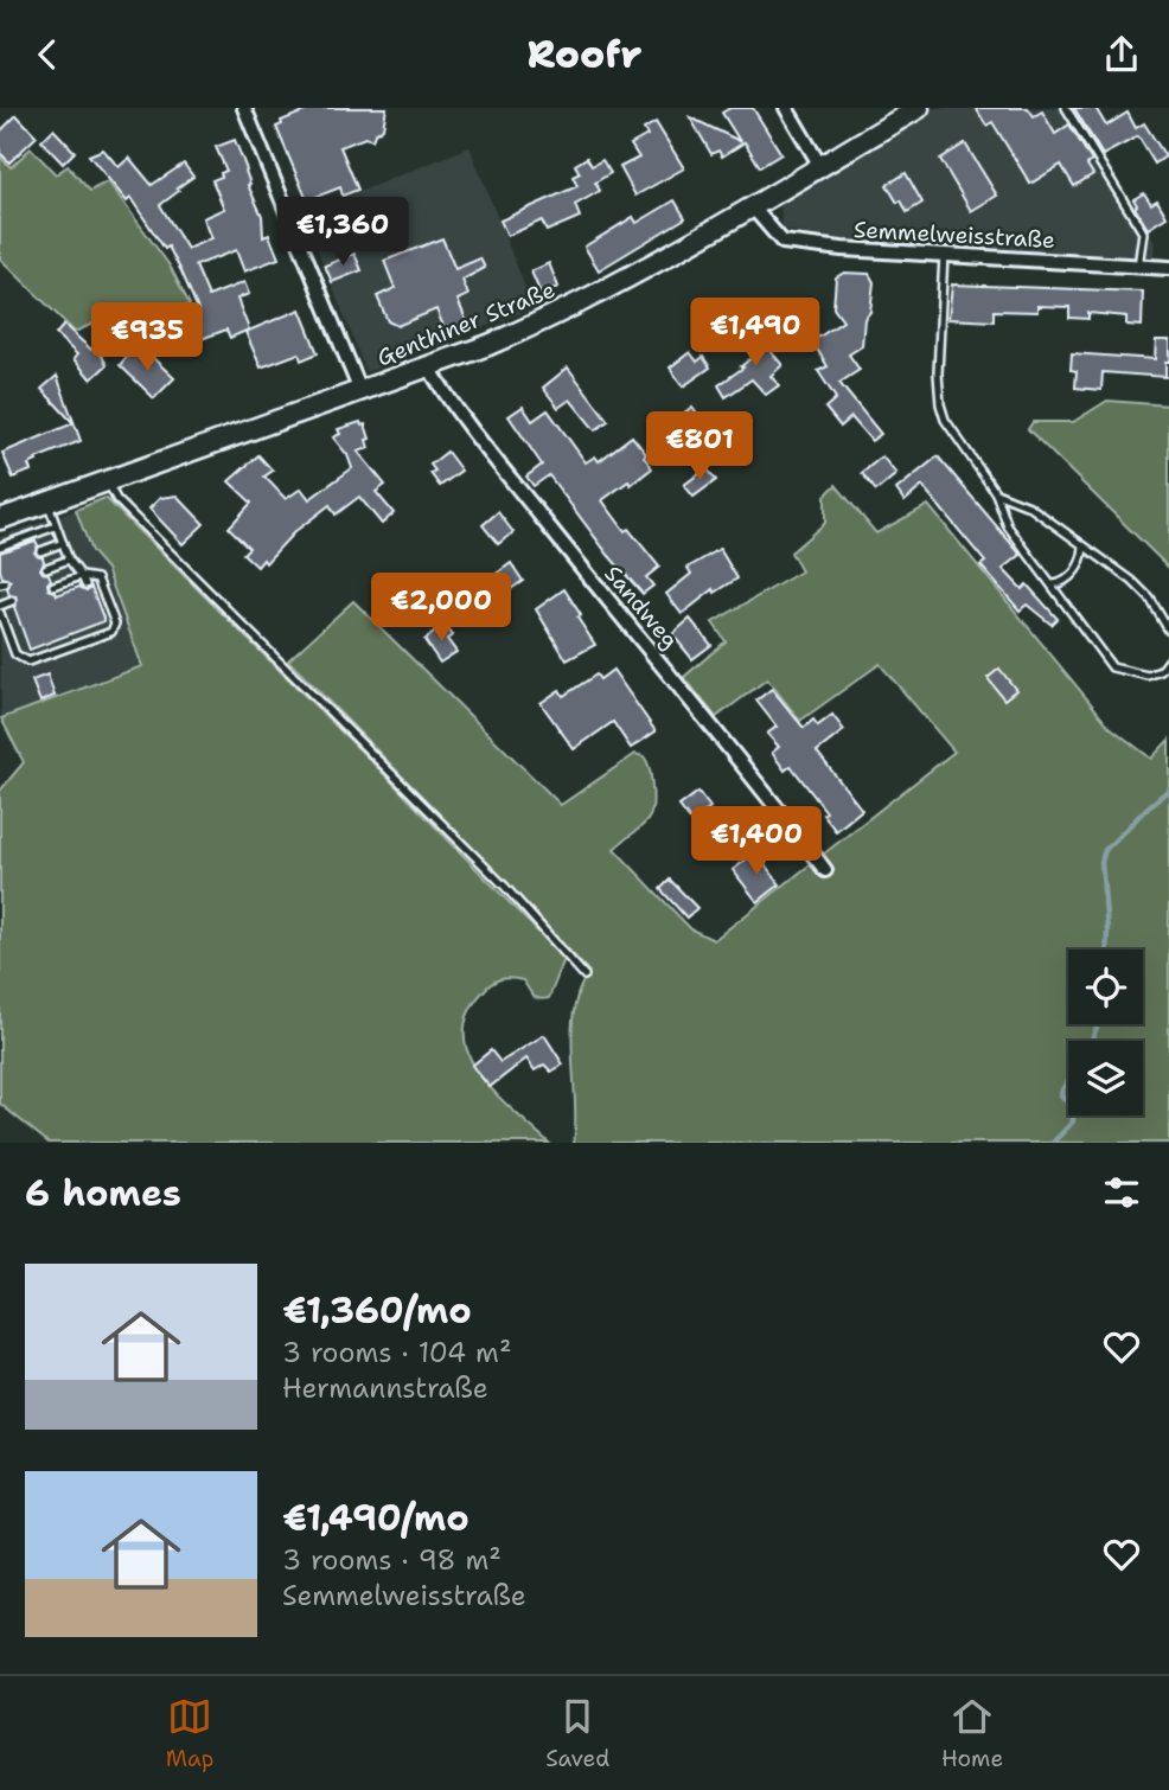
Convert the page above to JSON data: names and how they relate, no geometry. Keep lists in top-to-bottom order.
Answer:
{
  "streets": {
    "main road": ["Genthiner Straße"],
    "street": ["Semmelweisstraße", "Sandweg"]
  },
  "crossings": [
    ["Semmelweisstraße", "Genthiner Straße"],
    ["Genthiner Straße", "Sandweg"]
  ],
  "page": {
    "header": "Roofr",
    "price": [
      "€1,360",
      "€1,490",
      "€935",
      "€801",
      "€2,000",
      "€1,400"
    ],
    "heading": "6 homes",
    "list": [
      {
        "name": "€1,360/mo",
        "note": "3 rooms · 104 m² · Hermannstraße"
      },
      {
        "name": "€1,490/mo",
        "note": "3 rooms · 98 m² · Semmelweisstraße"
      }
    ],
    "tabs": ["Map", "Saved", "Home"]
  }
}
